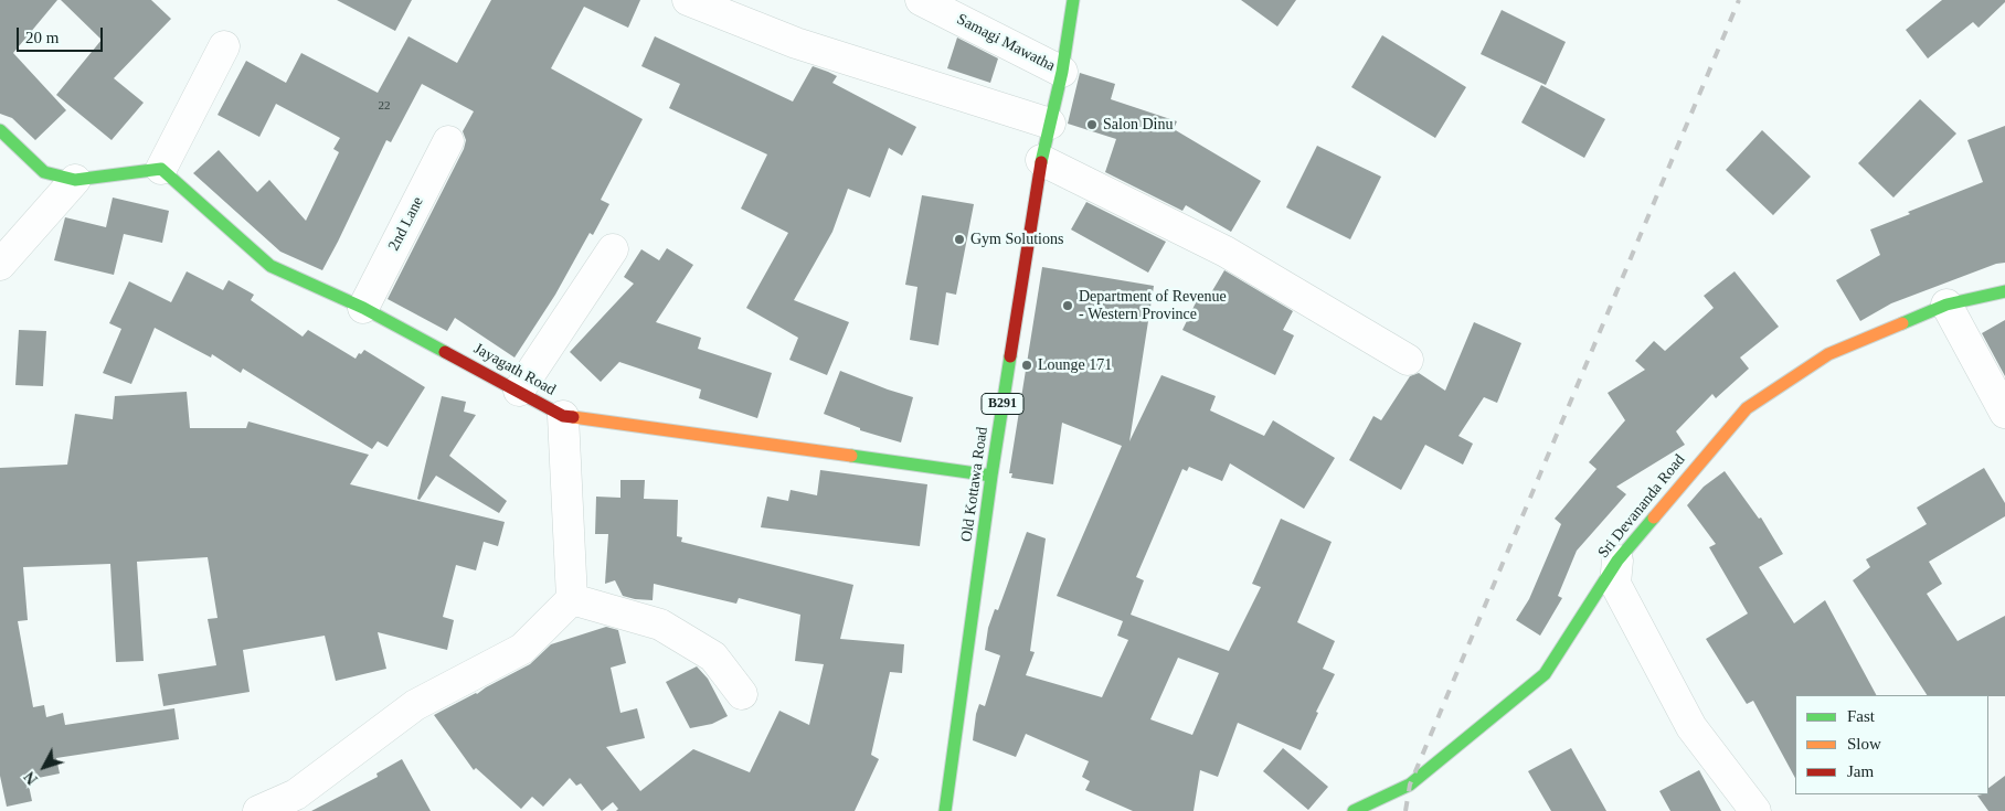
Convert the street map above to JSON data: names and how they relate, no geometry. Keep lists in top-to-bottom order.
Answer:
{
  "streets": {
    "street": [
      "Samagi Mawatha",
      "2nd Lane",
      "Jayagath Road",
      "B291",
      "Old Kottawa Road",
      "Sri Devananda Road"
    ]
  },
  "crossings": [
    ["Samagi Mawatha", "Old Kottawa Road"],
    ["2nd Lane", "Jayagath Road"],
    ["Jayagath Road", "Old Kottawa Road"]
  ],
  "places": [
    "Salon Dinu",
    "Gym Solutions",
    "Department of Revenue - Western Province",
    "Lounge 171"
  ],
  "house_numbers": ["22"],
  "legend": ["Fast", "Slow", "Jam"],
  "scale_bar": "20 m",
  "north": "bottom left"
}
